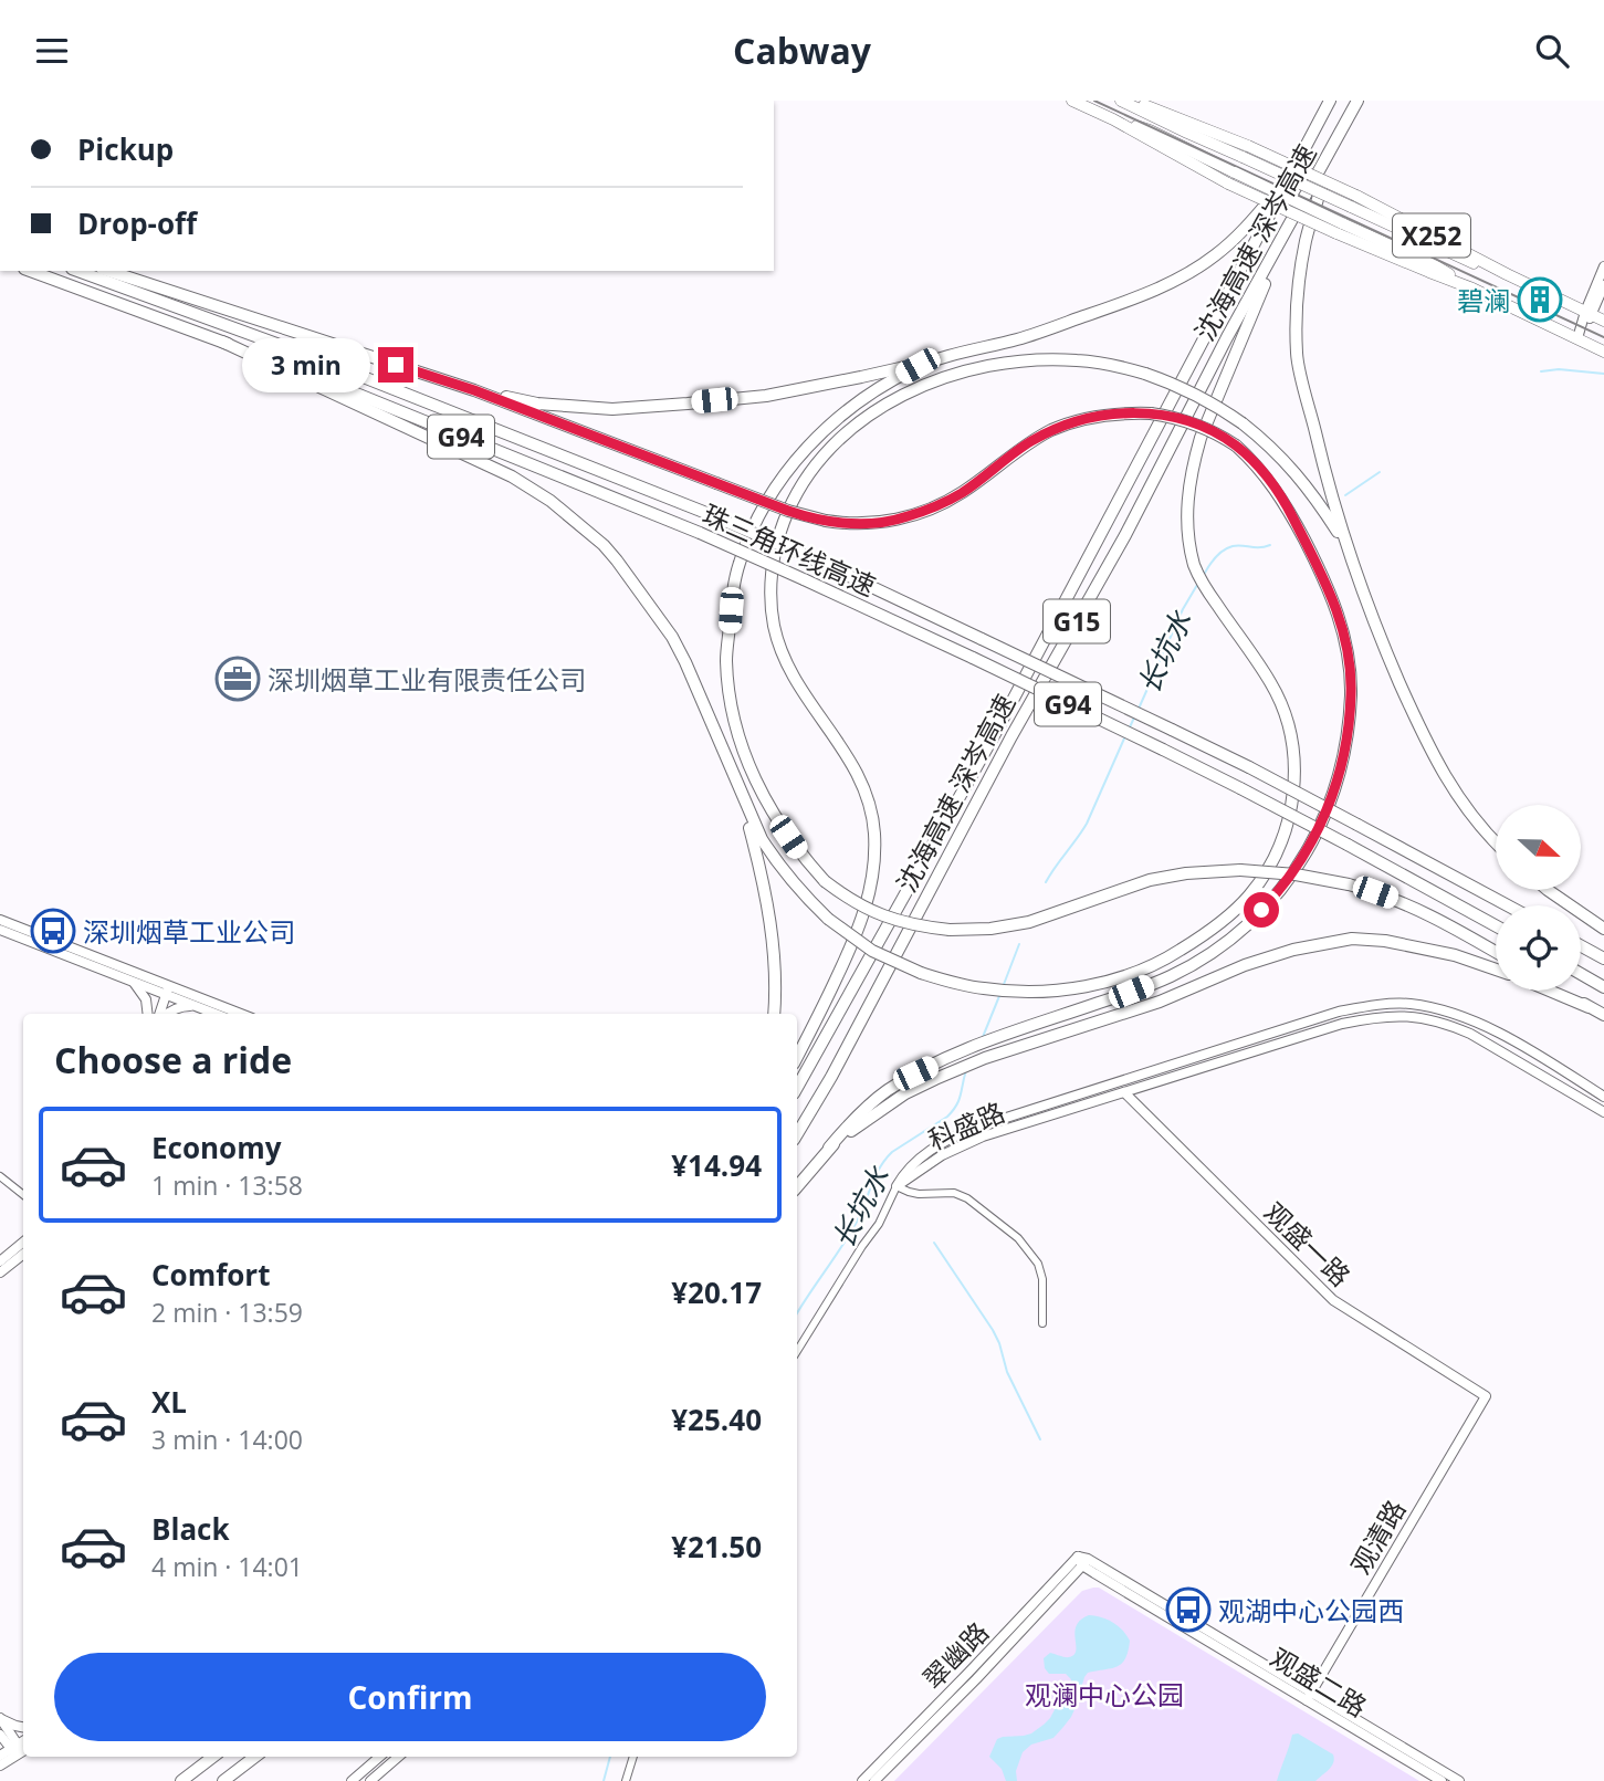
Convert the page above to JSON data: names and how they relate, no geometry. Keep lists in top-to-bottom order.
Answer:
{
  "streets": {
    "highway": [
      "沈海高速 深岑高速",
      "G94",
      "珠三角环线高速",
      "G15"
    ],
    "main road": ["X252"],
    "street": [
      "科盛路",
      "观盛一路",
      "观清路",
      "翠幽路",
      "观盛二路"
    ]
  },
  "crossings": [
    ["科盛路", "观盛一路"],
    ["观盛一路", "观清路"],
    ["观清路", "观盛二路"],
    ["翠幽路", "观盛二路"]
  ],
  "water": ["长坑水"],
  "parks": ["观澜中心公园"],
  "places": {
    "building": ["碧澜"],
    "office": ["深圳烟草工业有限责任公司"],
    "bus stop": ["深圳烟草工业公司", "观湖中心公园西"]
  },
  "north": "right",
  "page": {
    "header": "Cabway",
    "banner": ["Pickup", "Drop-off"],
    "bubble": "3 min",
    "heading": "Choose a ride",
    "list": [
      {
        "name": "Economy",
        "note": "1 min · 13:58",
        "value": "¥14.94"
      },
      {
        "name": "Comfort",
        "note": "2 min · 13:59",
        "value": "¥20.17"
      },
      {
        "name": "XL",
        "note": "3 min · 14:00",
        "value": "¥25.40"
      },
      {
        "name": "Black",
        "note": "4 min · 14:01",
        "value": "¥21.50"
      }
    ],
    "buttons": "Confirm"
  }
}
